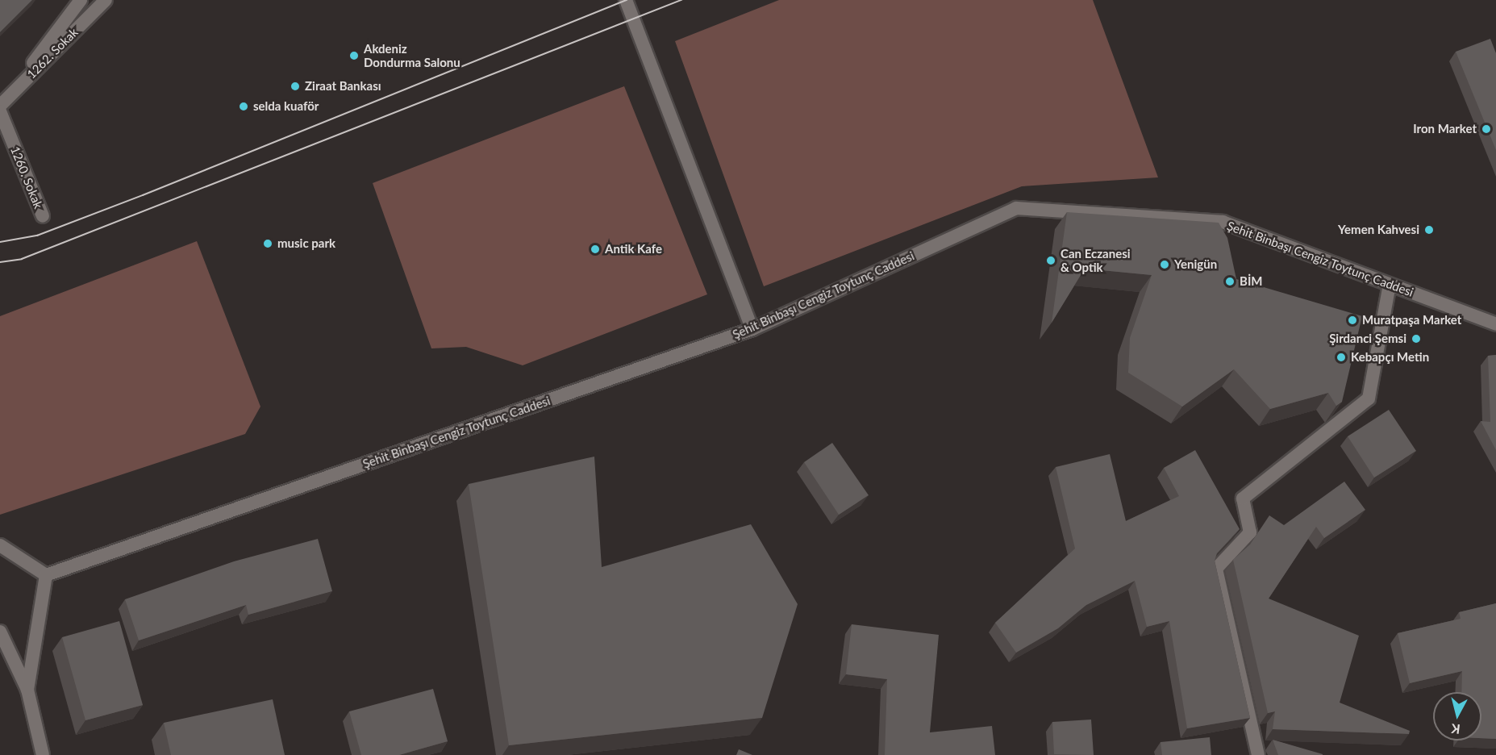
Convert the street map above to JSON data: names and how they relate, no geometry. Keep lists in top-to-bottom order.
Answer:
{
  "streets": {
    "main road": ["1262. Sokak", "1260. Sokak", "Şehit Binbaşı Cengiz Toytunç Caddesi"]
  },
  "places": [
    "Akdeniz Dondurma Salonu",
    "Ziraat Bankası",
    "selda kuaför",
    "Iron Market",
    "Yemen Kahvesi",
    "music park",
    "Antik Kafe",
    "Can Eczanesi & Optik",
    "Yenigün",
    "BİM",
    "Muratpaşa Market",
    "Şirdanci Şemsi",
    "Kebapçı Metin"
  ],
  "north": "bottom"
}
